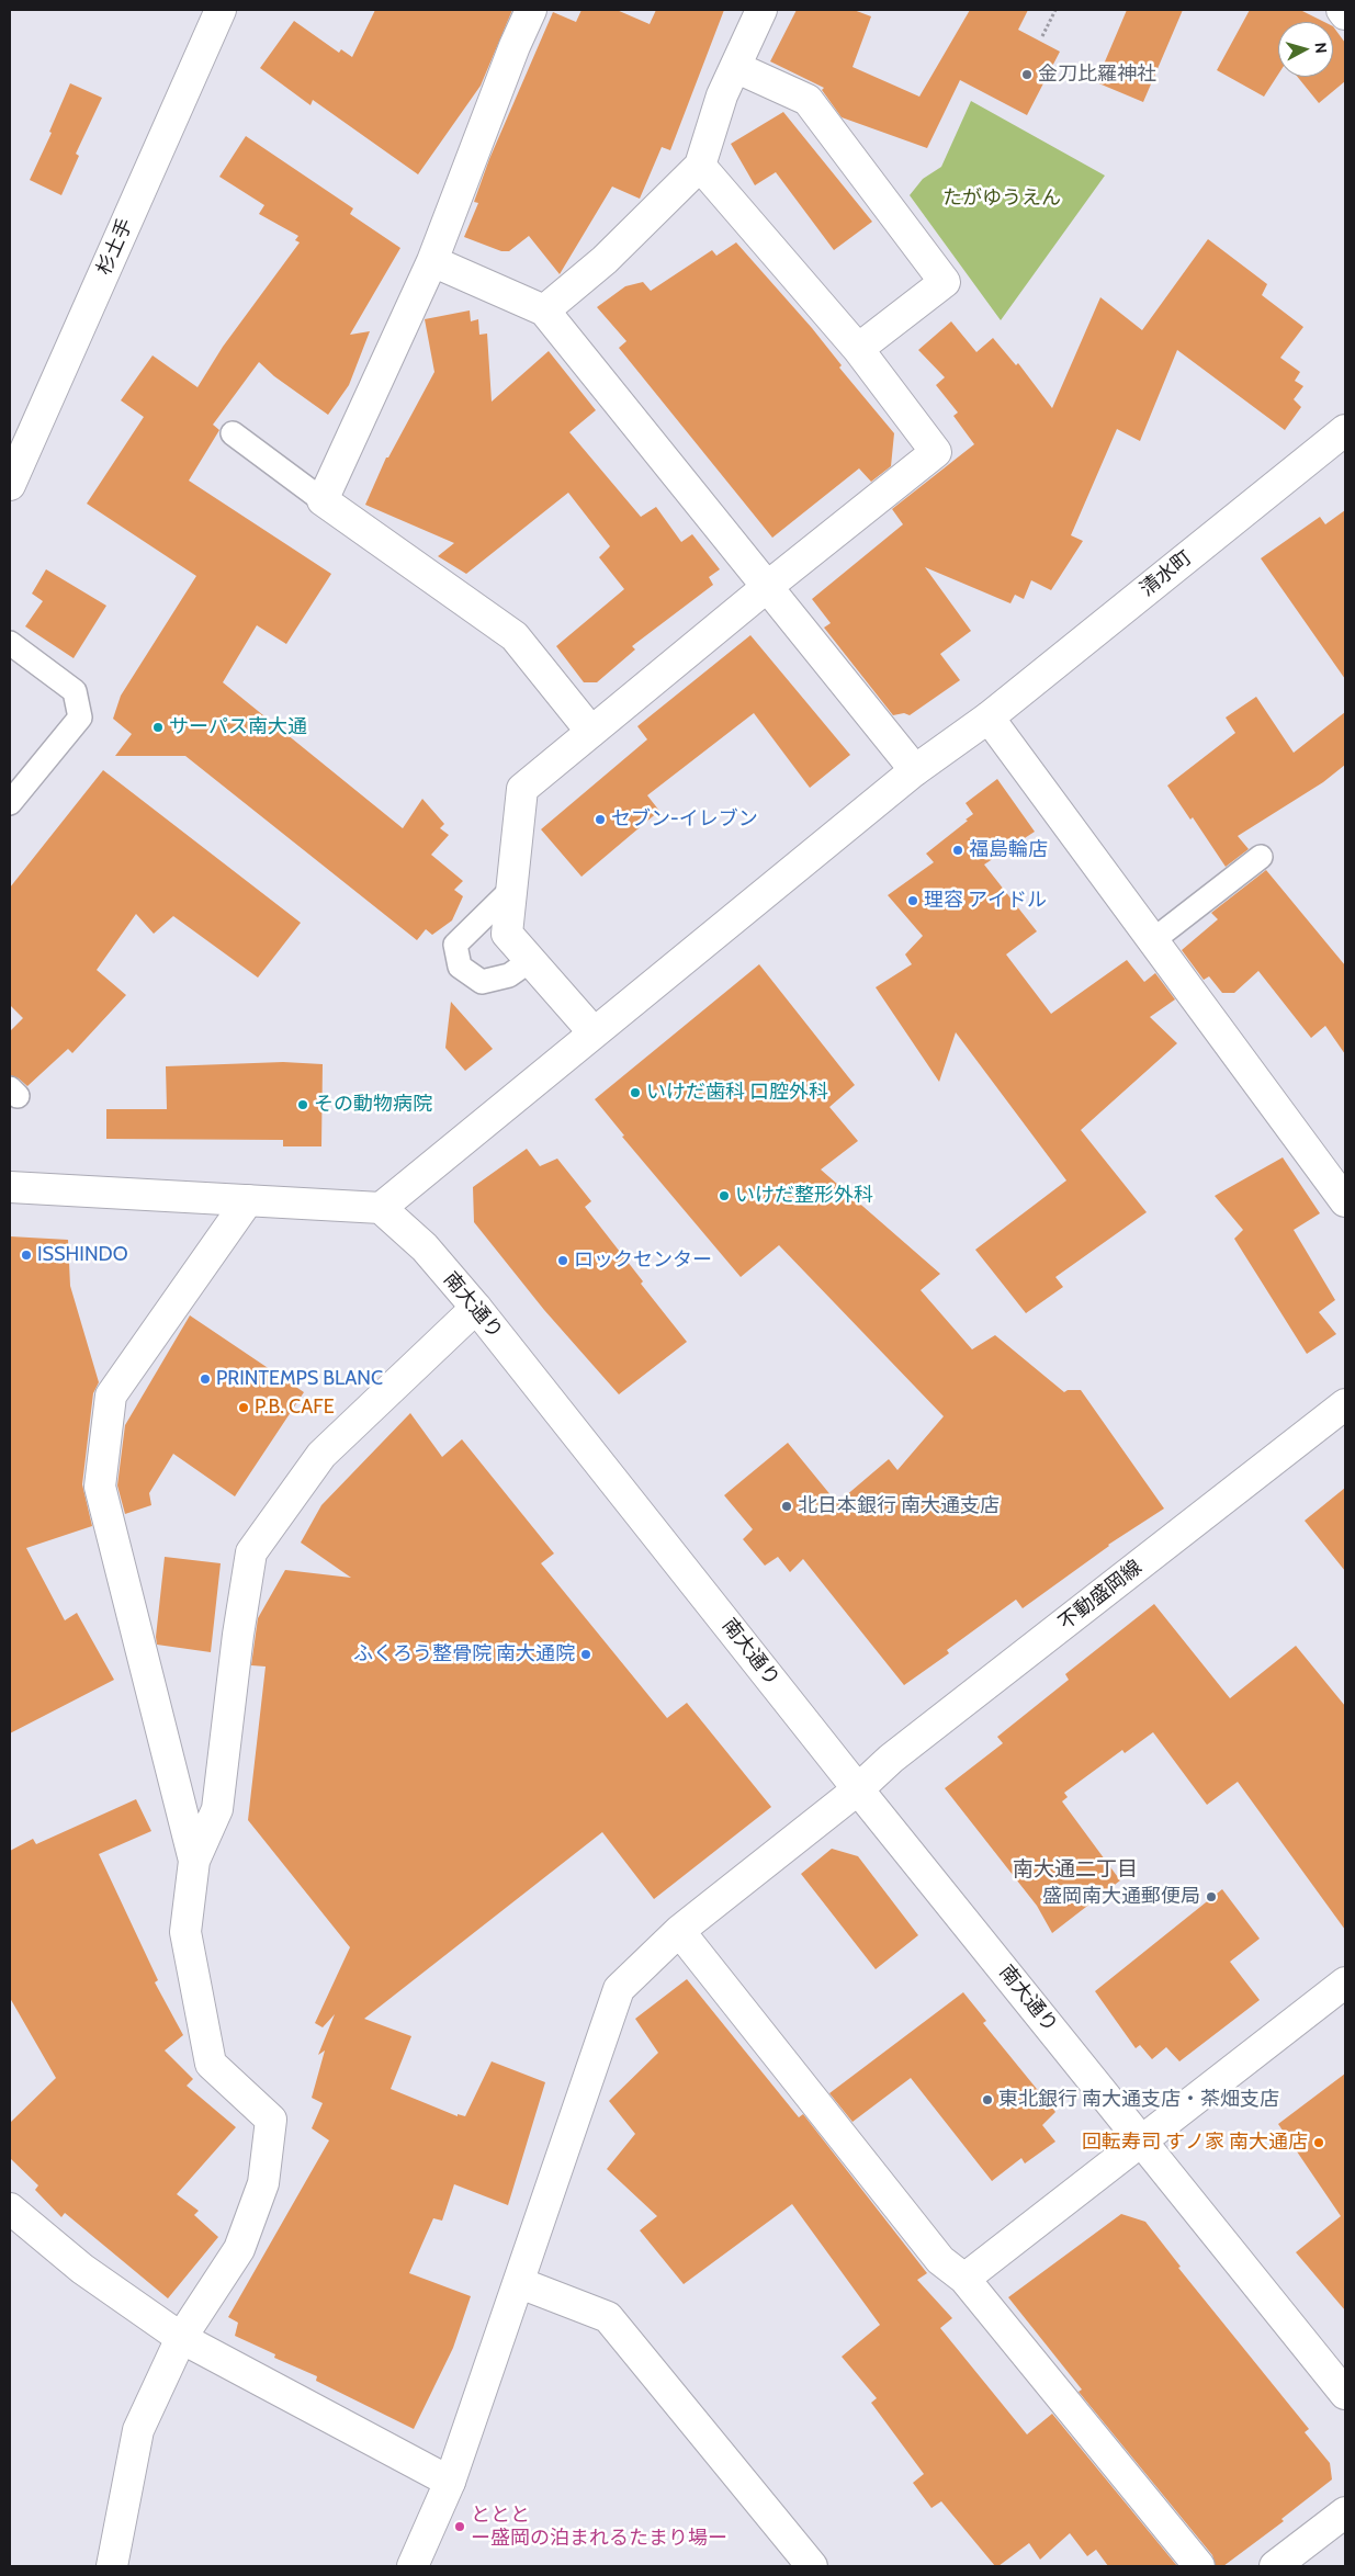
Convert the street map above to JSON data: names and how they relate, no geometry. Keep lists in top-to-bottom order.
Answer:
{
  "streets": {
    "street": [
      "杉土手",
      "清水町",
      "南大通り",
      "不動盛岡線"
    ]
  },
  "crossings": [
    ["清水町", "南大通り"],
    ["南大通り", "不動盛岡線"]
  ],
  "districts": ["南大通二丁目"],
  "parks": ["たがゆうえん"],
  "places": [
    "金刀比羅神社",
    "サーパス南大通",
    "セブン-イレブン",
    "福島輪店",
    "理容 アイドル",
    "いけだ歯科 口腔外科",
    "その動物病院",
    "いけだ整形外科",
    "ISSHINDO",
    "ロックセンター",
    "PRINTEMPS BLANC",
    "P.B. CAFE",
    "北日本銀行 南大通支店",
    "ふくろう整骨院 南大通院",
    "盛岡南大通郵便局",
    "東北銀行 南大通支店・茶畑支店",
    "回転寿司 すノ家 南大通店",
    "ととと ー盛岡の泊まれるたまり場ー"
  ],
  "north": "right"
}
